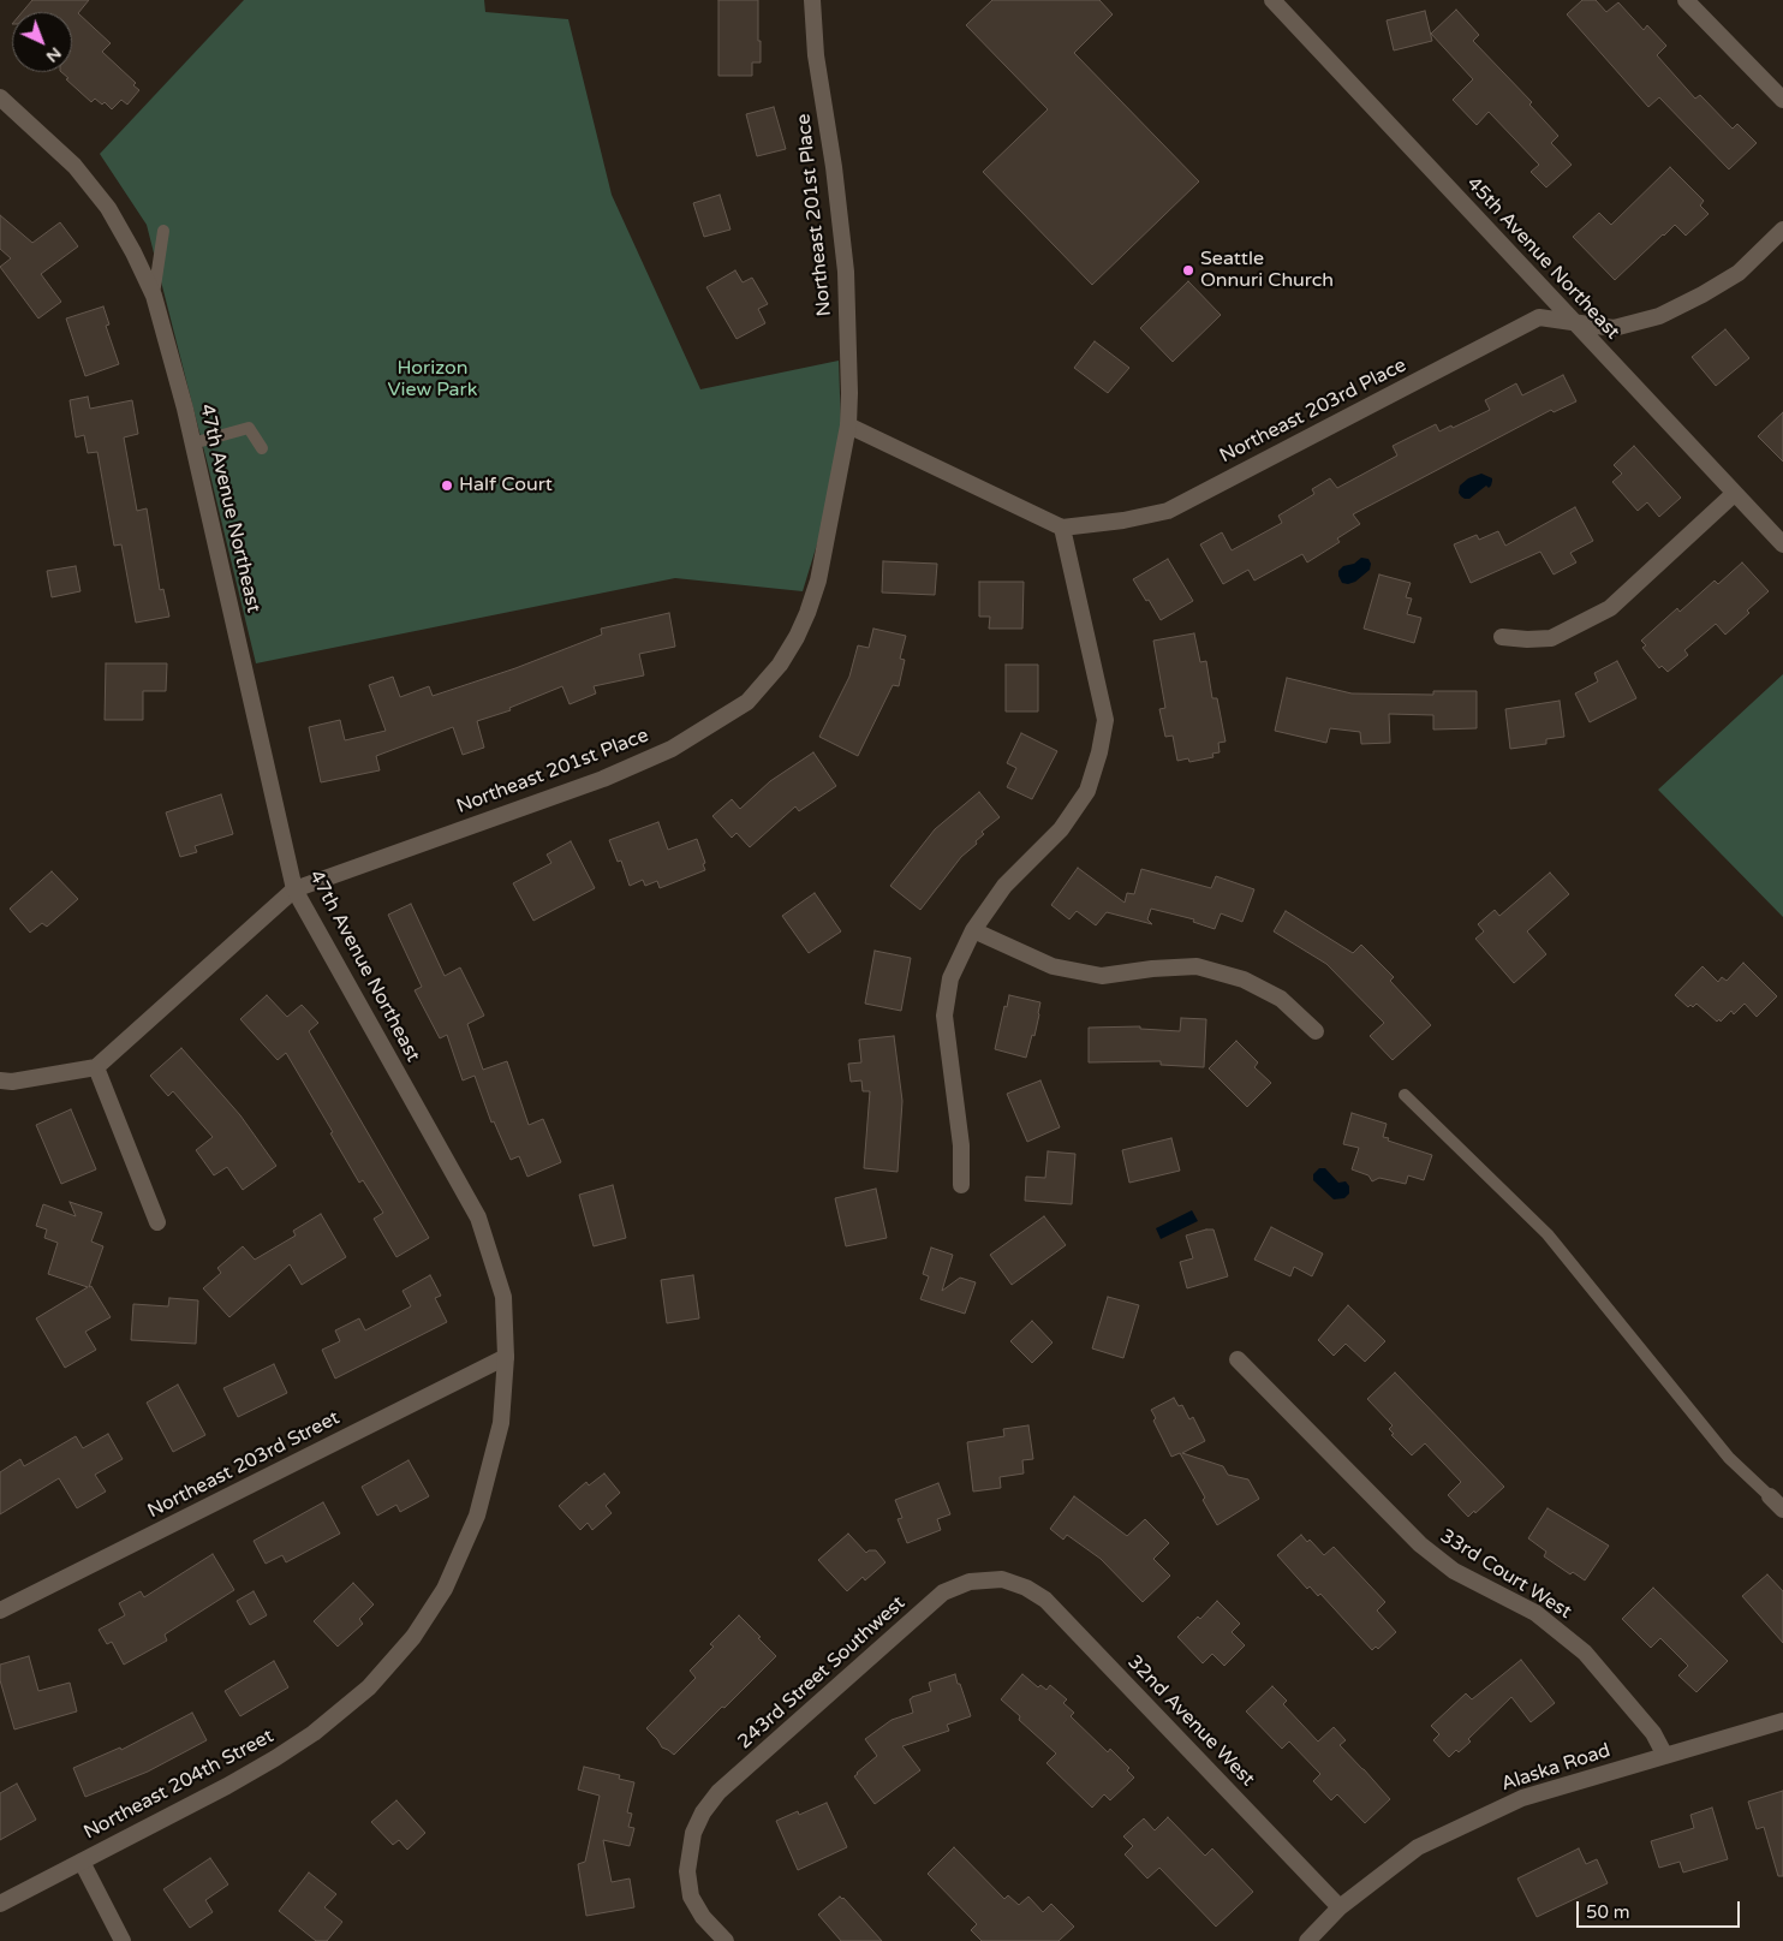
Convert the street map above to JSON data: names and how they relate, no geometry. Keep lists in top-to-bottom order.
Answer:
{
  "streets": {
    "street": [
      "Northeast 201st Place",
      "45th Avenue Northeast",
      "Northeast 203rd Place",
      "47th Avenue Northeast",
      "Northeast 203rd Street",
      "33rd Court West",
      "243rd Street Southwest",
      "32nd Avenue West",
      "Alaska Road",
      "Northeast 204th Street"
    ]
  },
  "crossings": [
    ["Northeast 201st Place", "47th Avenue Northeast"],
    ["45th Avenue Northeast", "Northeast 203rd Place"],
    ["47th Avenue Northeast", "Northeast 203rd Street"],
    ["47th Avenue Northeast", "Northeast 204th Street"],
    ["33rd Court West", "Alaska Road"],
    ["243rd Street Southwest", "32nd Avenue West"],
    ["32nd Avenue West", "Alaska Road"]
  ],
  "parks": ["Horizon View Park"],
  "places": ["Seattle Onnuri Church", "Half Court"],
  "scale_bar": "50 m",
  "north": "bottom right"
}
